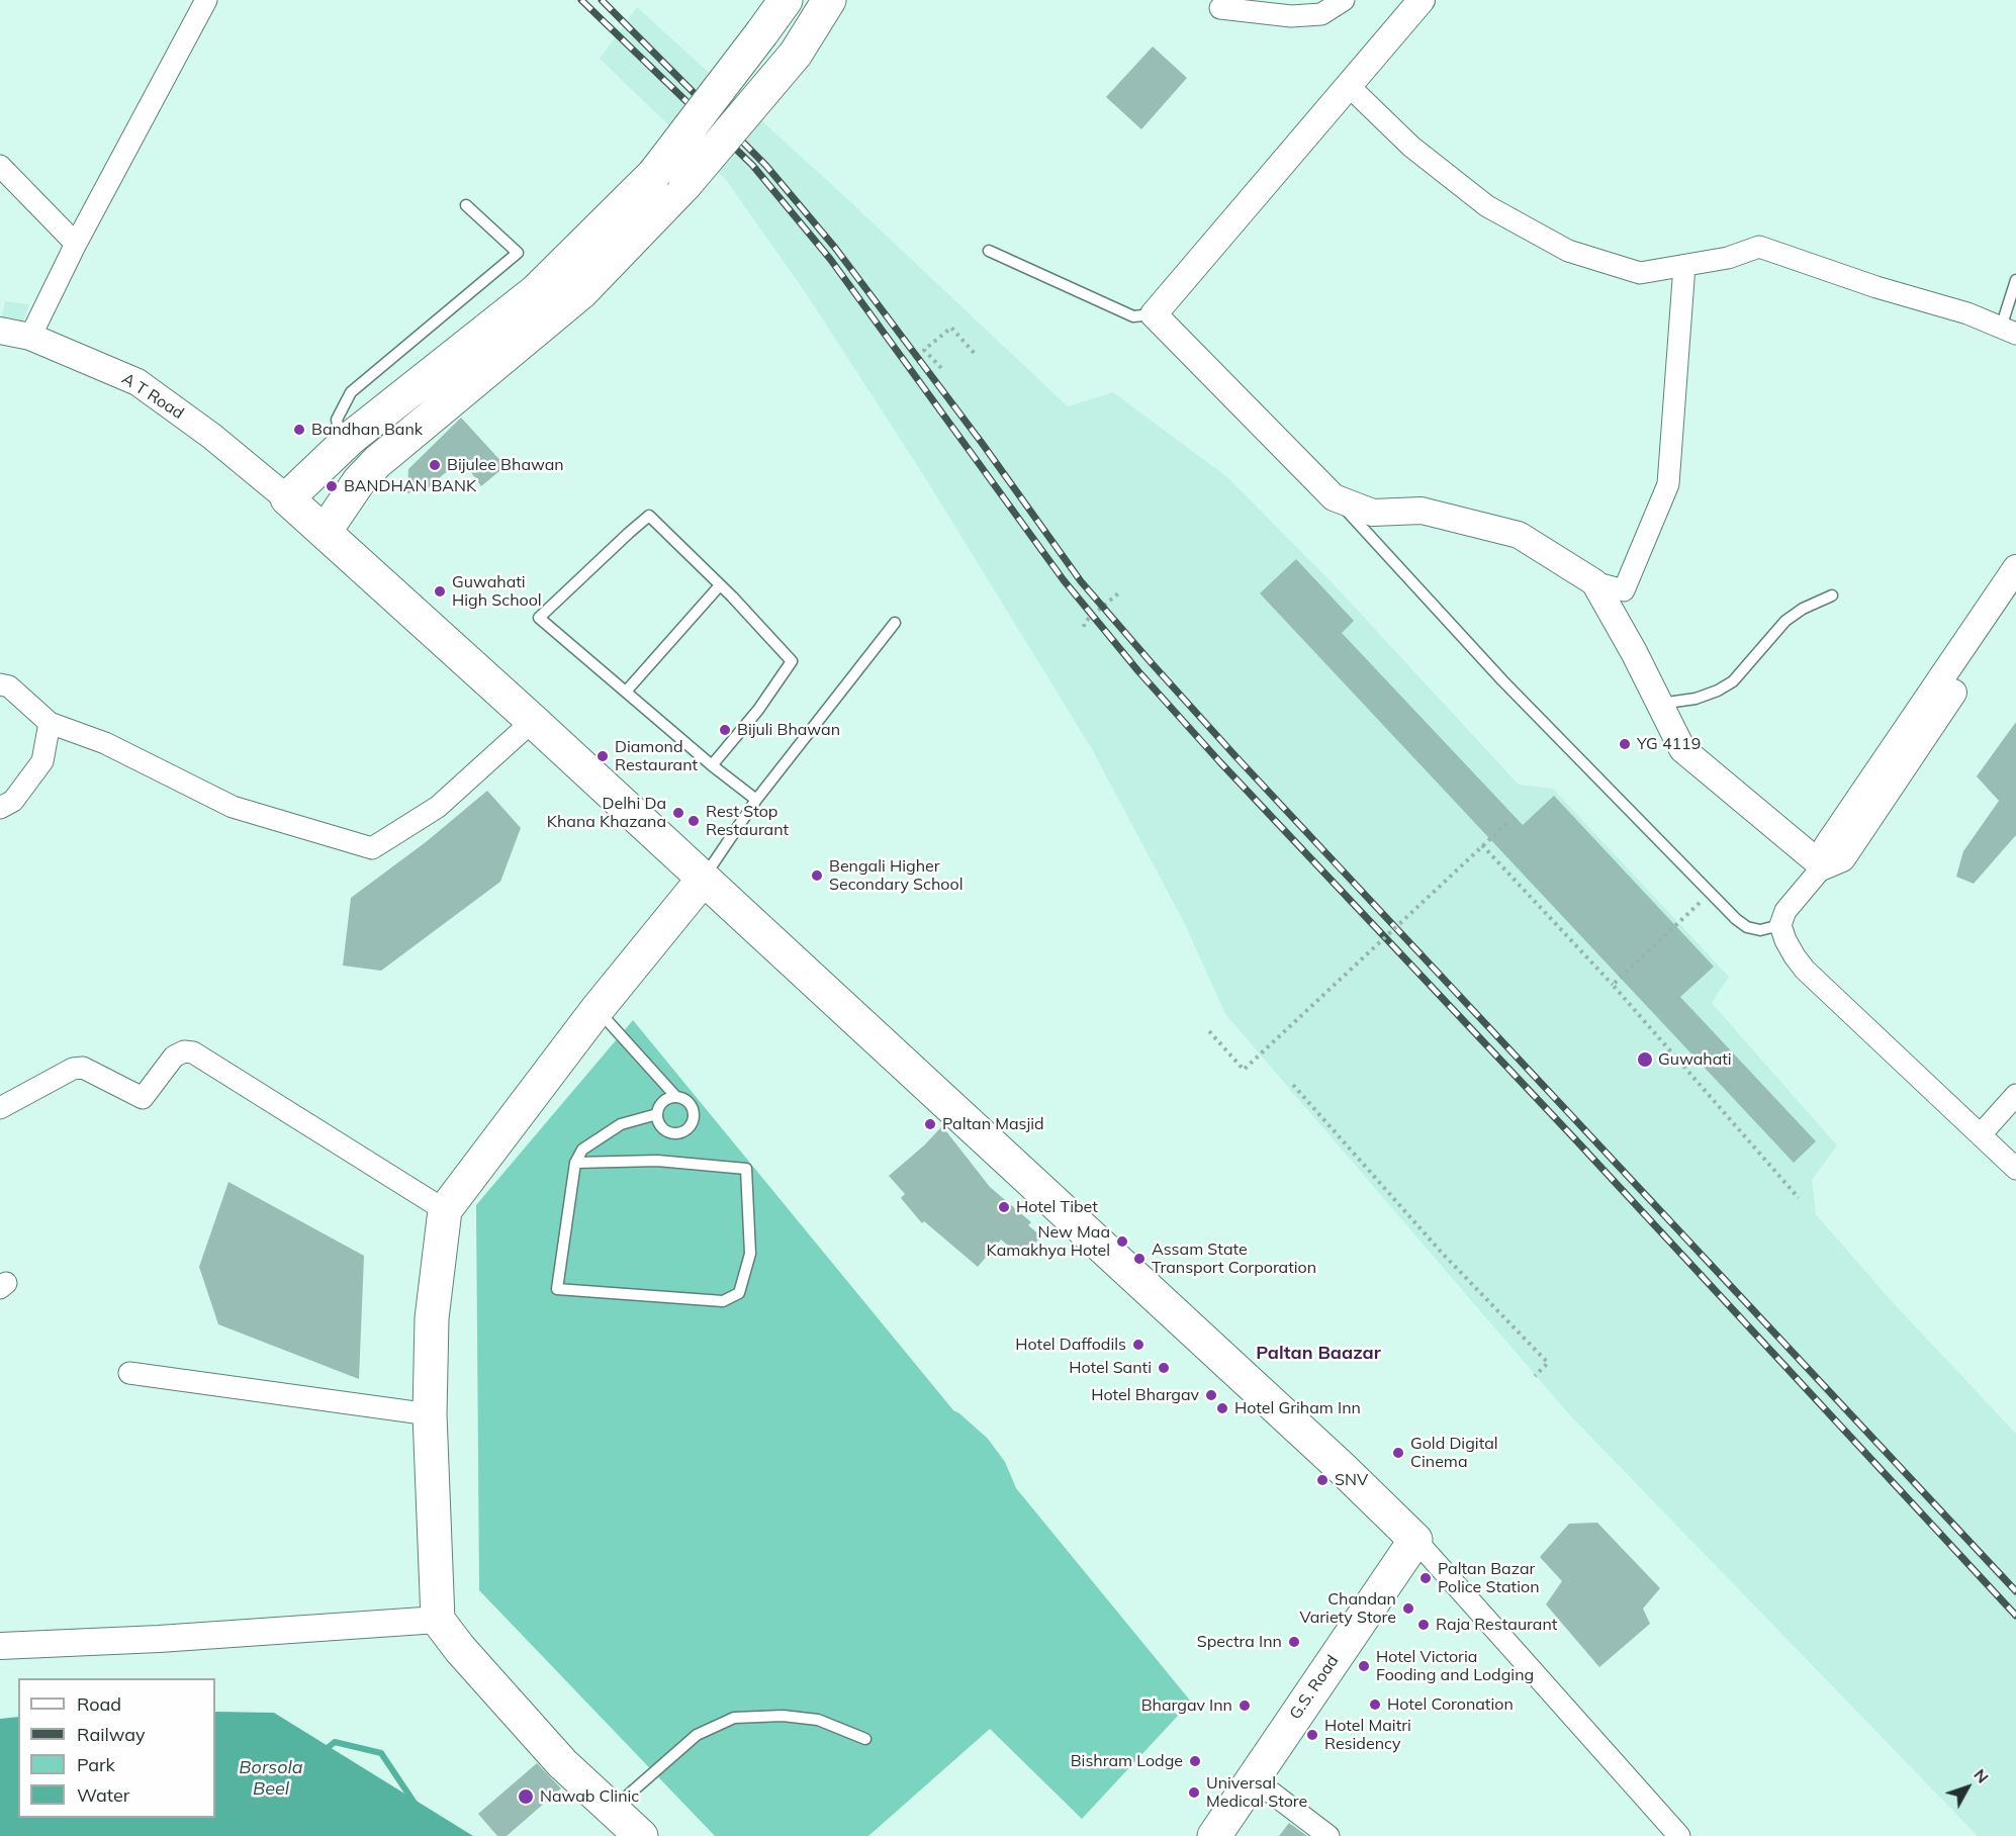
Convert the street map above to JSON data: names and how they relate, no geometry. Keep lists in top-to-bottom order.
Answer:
{
  "streets": {
    "main road": ["G.S. Road"],
    "street": ["A T Road"]
  },
  "districts": ["Paltan Baazar"],
  "water": ["Borsola Beel"],
  "places": [
    "Bandhan Bank",
    "Bijulee Bhawan",
    "BANDHAN BANK",
    "Guwahati High School",
    "Bijuli Bhawan",
    "YG 4119",
    "Diamond Restaurant",
    "Delhi Da Khana Khazana",
    "Rest Stop Restaurant",
    "Bengali Higher Secondary School",
    "Guwahati",
    "Paltan Masjid",
    "Hotel Tibet",
    "New Maa Kamakhya Hotel",
    "Assam State Transport Corporation",
    "Hotel Daffodils",
    "Hotel Santi",
    "Hotel Bhargav",
    "Hotel Griham Inn",
    "Gold Digital Cinema",
    "SNV",
    "Paltan Bazar Police Station",
    "Chandan Variety Store",
    "Raja Restaurant",
    "Spectra Inn",
    "Hotel Victoria Fooding and Lodging",
    "Hotel Coronation",
    "Bhargav Inn",
    "Hotel Maitri Residency",
    "Bishram Lodge",
    "Universal Medical Store",
    "Nawab Clinic"
  ],
  "legend": [
    "Road",
    "Railway",
    "Park",
    "Water"
  ],
  "north": "top right"
}
